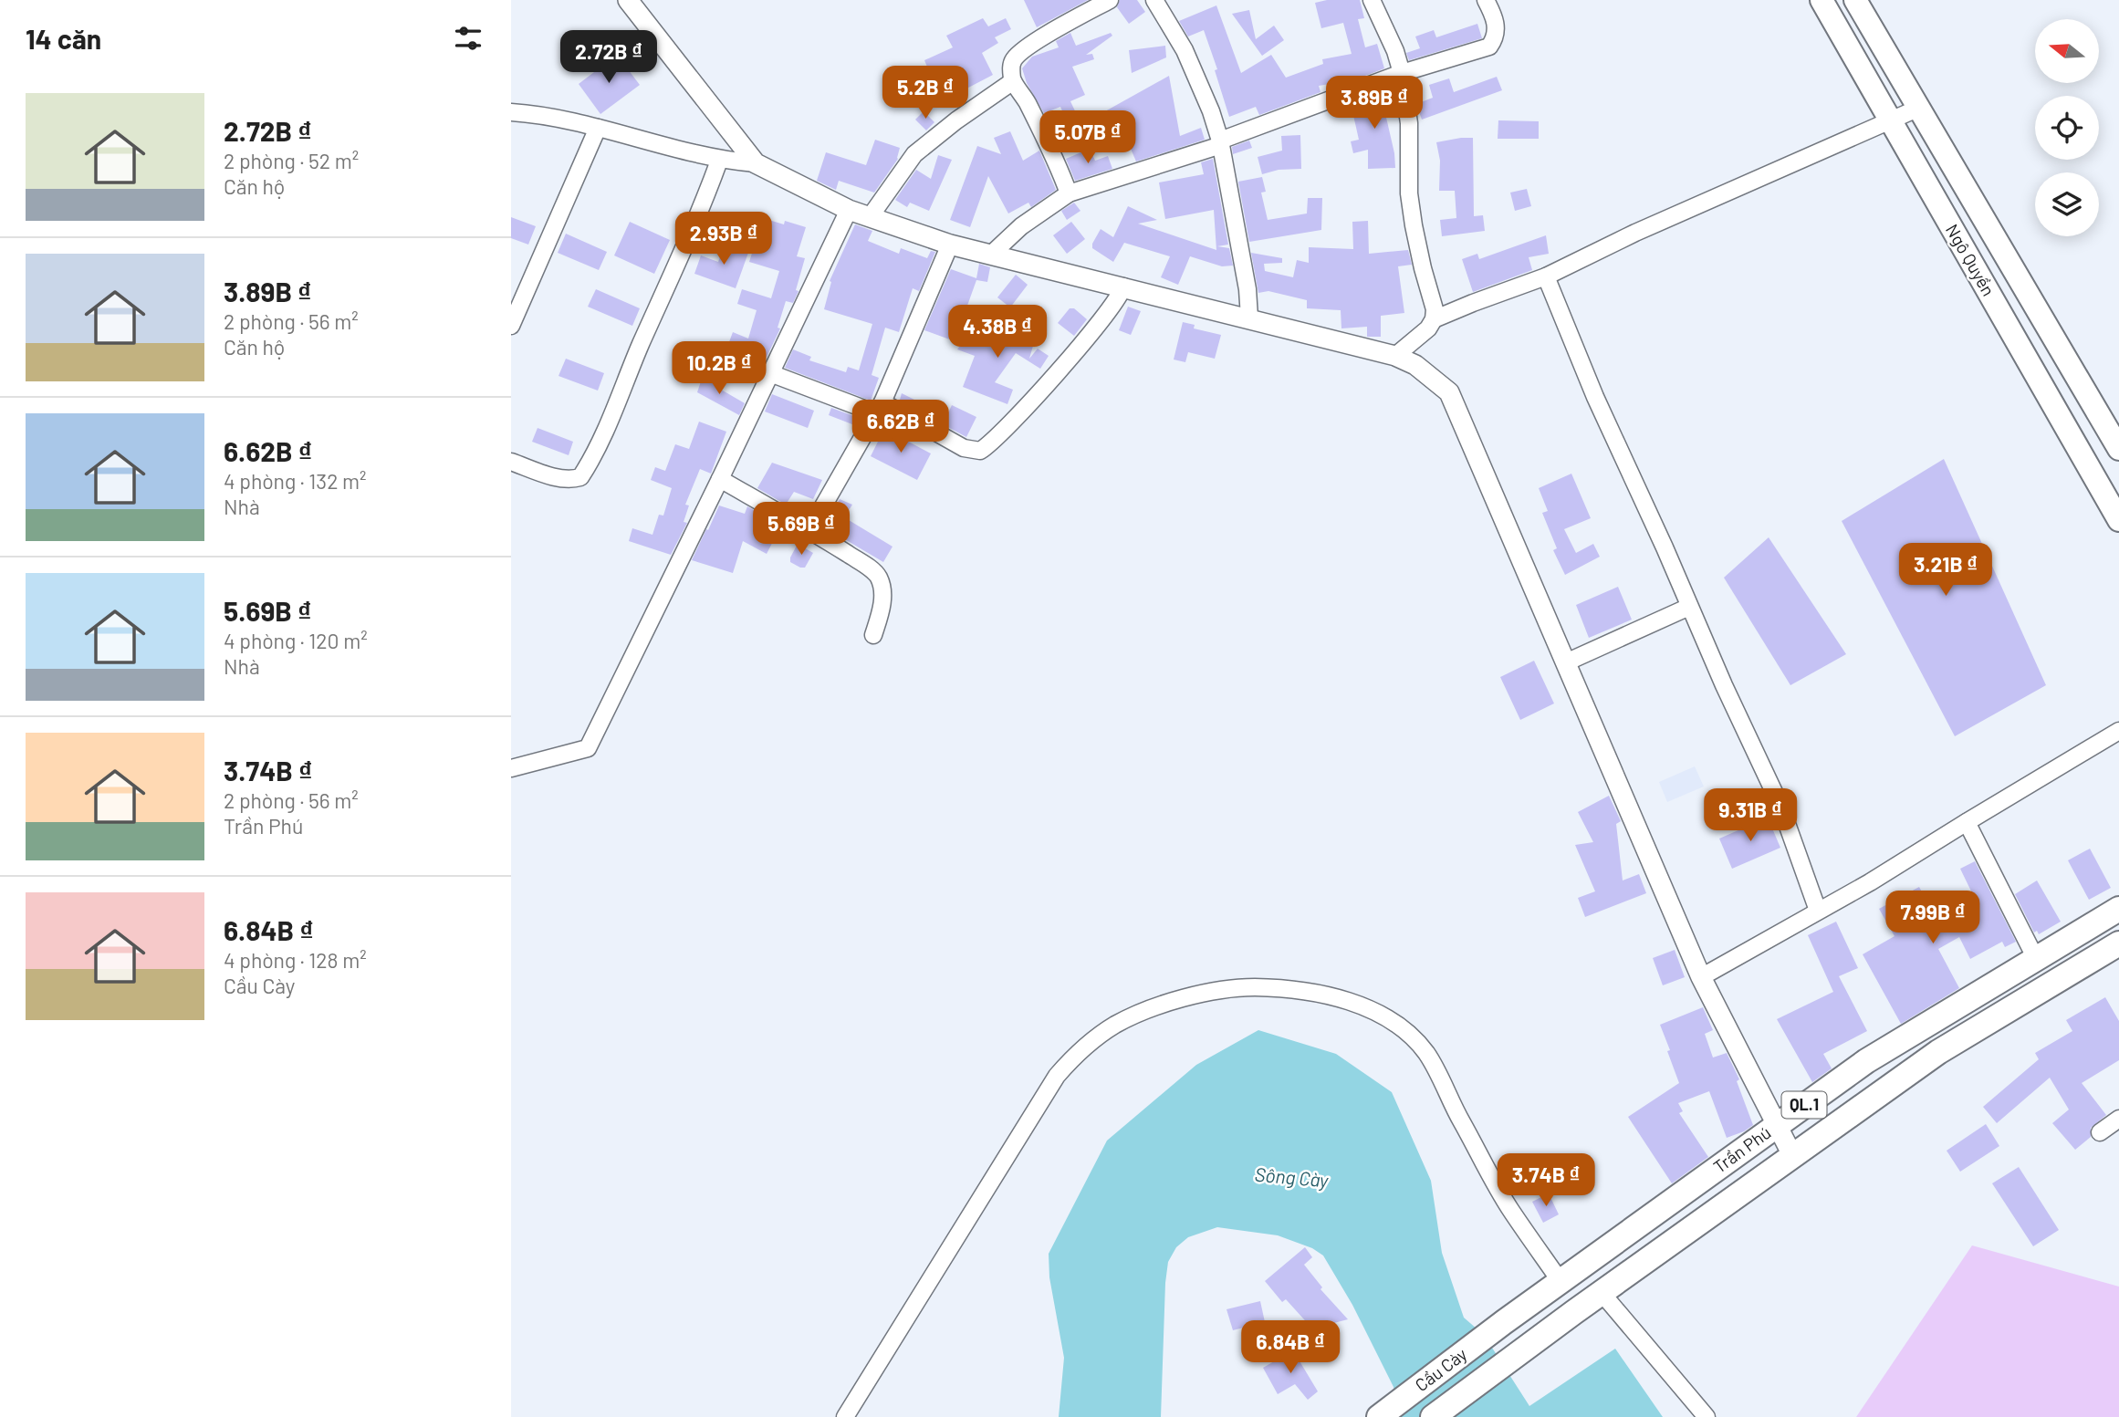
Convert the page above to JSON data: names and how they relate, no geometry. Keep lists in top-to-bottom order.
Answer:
{
  "streets": {
    "main road": [
      "Ngô Quyền",
      "QL.1",
      "Trần Phú",
      "Cầu Cày"
    ]
  },
  "crossings": [
    ["Trần Phú", "Cầu Cày"]
  ],
  "water": ["Sông Cày"],
  "north": "left",
  "page": {
    "heading": "14 căn",
    "price": [
      "2.72B ₫",
      "5.2B ₫",
      "3.89B ₫",
      "5.07B ₫",
      "2.93B ₫",
      "4.38B ₫",
      "10.2B ₫",
      "6.62B ₫",
      "5.69B ₫",
      "3.21B ₫",
      "9.31B ₫",
      "7.99B ₫",
      "3.74B ₫",
      "6.84B ₫"
    ],
    "list": [
      {
        "name": "2.72B ₫",
        "note": "2 phòng · 52 m² · Căn hộ"
      },
      {
        "name": "3.89B ₫",
        "note": "2 phòng · 56 m² · Căn hộ"
      },
      {
        "name": "6.62B ₫",
        "note": "4 phòng · 132 m² · Nhà"
      },
      {
        "name": "5.69B ₫",
        "note": "4 phòng · 120 m² · Nhà"
      },
      {
        "name": "3.74B ₫",
        "note": "2 phòng · 56 m² · Trần Phú"
      },
      {
        "name": "6.84B ₫",
        "note": "4 phòng · 128 m² · Cầu Cày"
      }
    ]
  }
}
